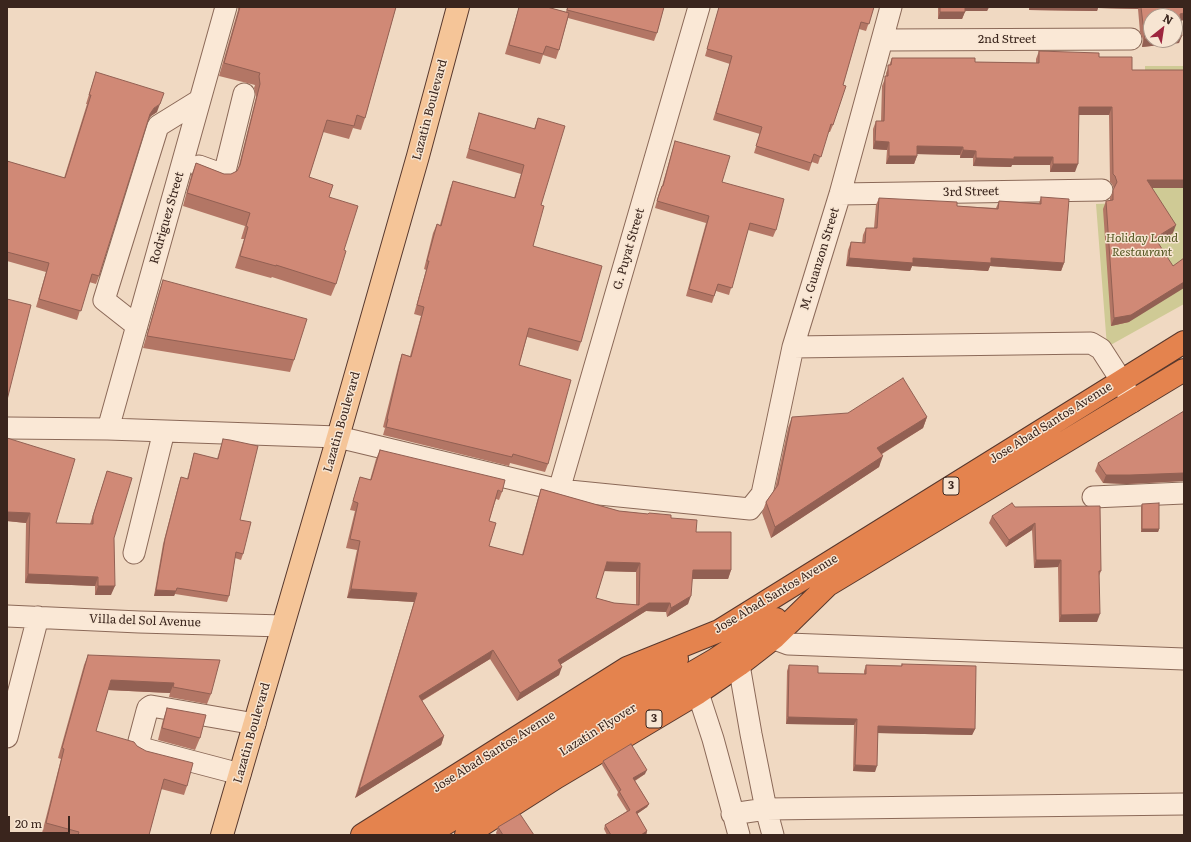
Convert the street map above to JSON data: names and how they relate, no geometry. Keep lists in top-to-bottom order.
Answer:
{
  "streets": {
    "highway": ["Jose Abad Santos Avenue", "3", "Lazatin Flyover"],
    "main road": ["Lazatin Boulevard"],
    "street": [
      "2nd Street",
      "3rd Street",
      "Rodriguez Street",
      "G. Puyat Street",
      "M. Guanzon Street",
      "Villa del Sol Avenue"
    ]
  },
  "crossings": [
    ["2nd Street", "M. Guanzon Street"],
    ["Lazatin Boulevard", "Villa del Sol Avenue"],
    ["3rd Street", "M. Guanzon Street"],
    ["G. Puyat Street", "M. Guanzon Street"],
    ["Jose Abad Santos Avenue", "Lazatin Flyover"]
  ],
  "parks": ["Holiday Land Restaurant"],
  "scale_bar": "20 m",
  "north": "top right"
}
